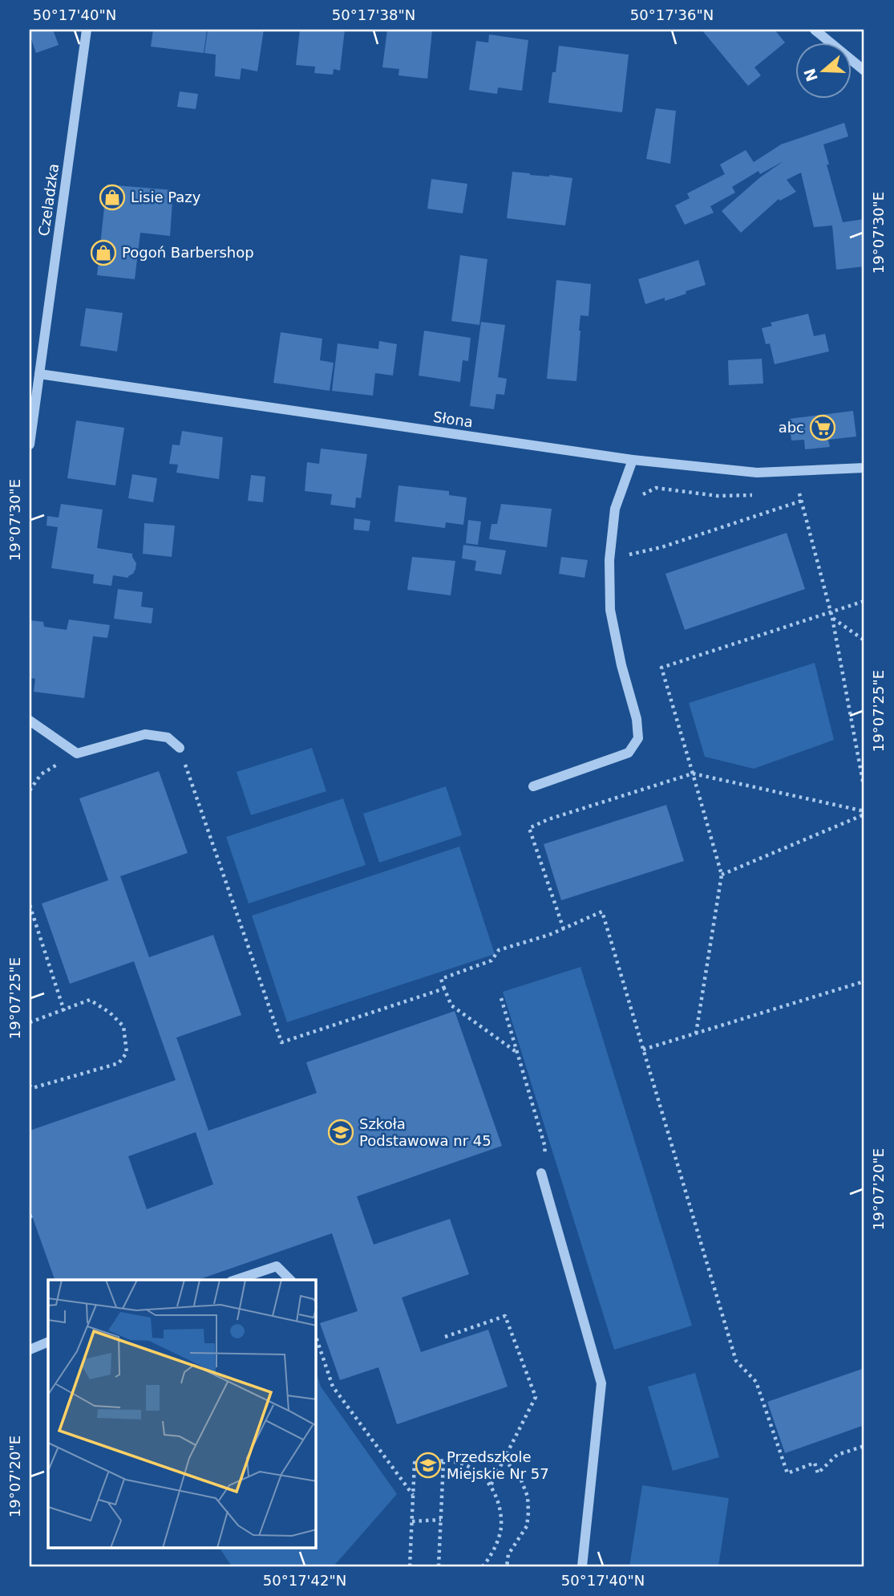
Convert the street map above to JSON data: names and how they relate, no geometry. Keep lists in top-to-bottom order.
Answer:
{
  "streets": {
    "street": ["Czeladzka", "Słona"]
  },
  "crossings": [
    ["Czeladzka", "Słona"]
  ],
  "places": {
    "shop": ["Lisie Pazy", "Pogoń Barbershop"],
    "supermarket": ["abc"],
    "school or university": ["Szkoła Podstawowa nr 45", "Przedszkole Miejskie Nr 57"]
  },
  "north": "left",
  "coordinates": [
    "50°17'40\"N",
    "50°17'38\"N",
    "50°17'36\"N",
    "19°07'30\"E",
    "19°07'25\"E",
    "19°07'20\"E",
    "50°17'42\"N"
  ]
}
